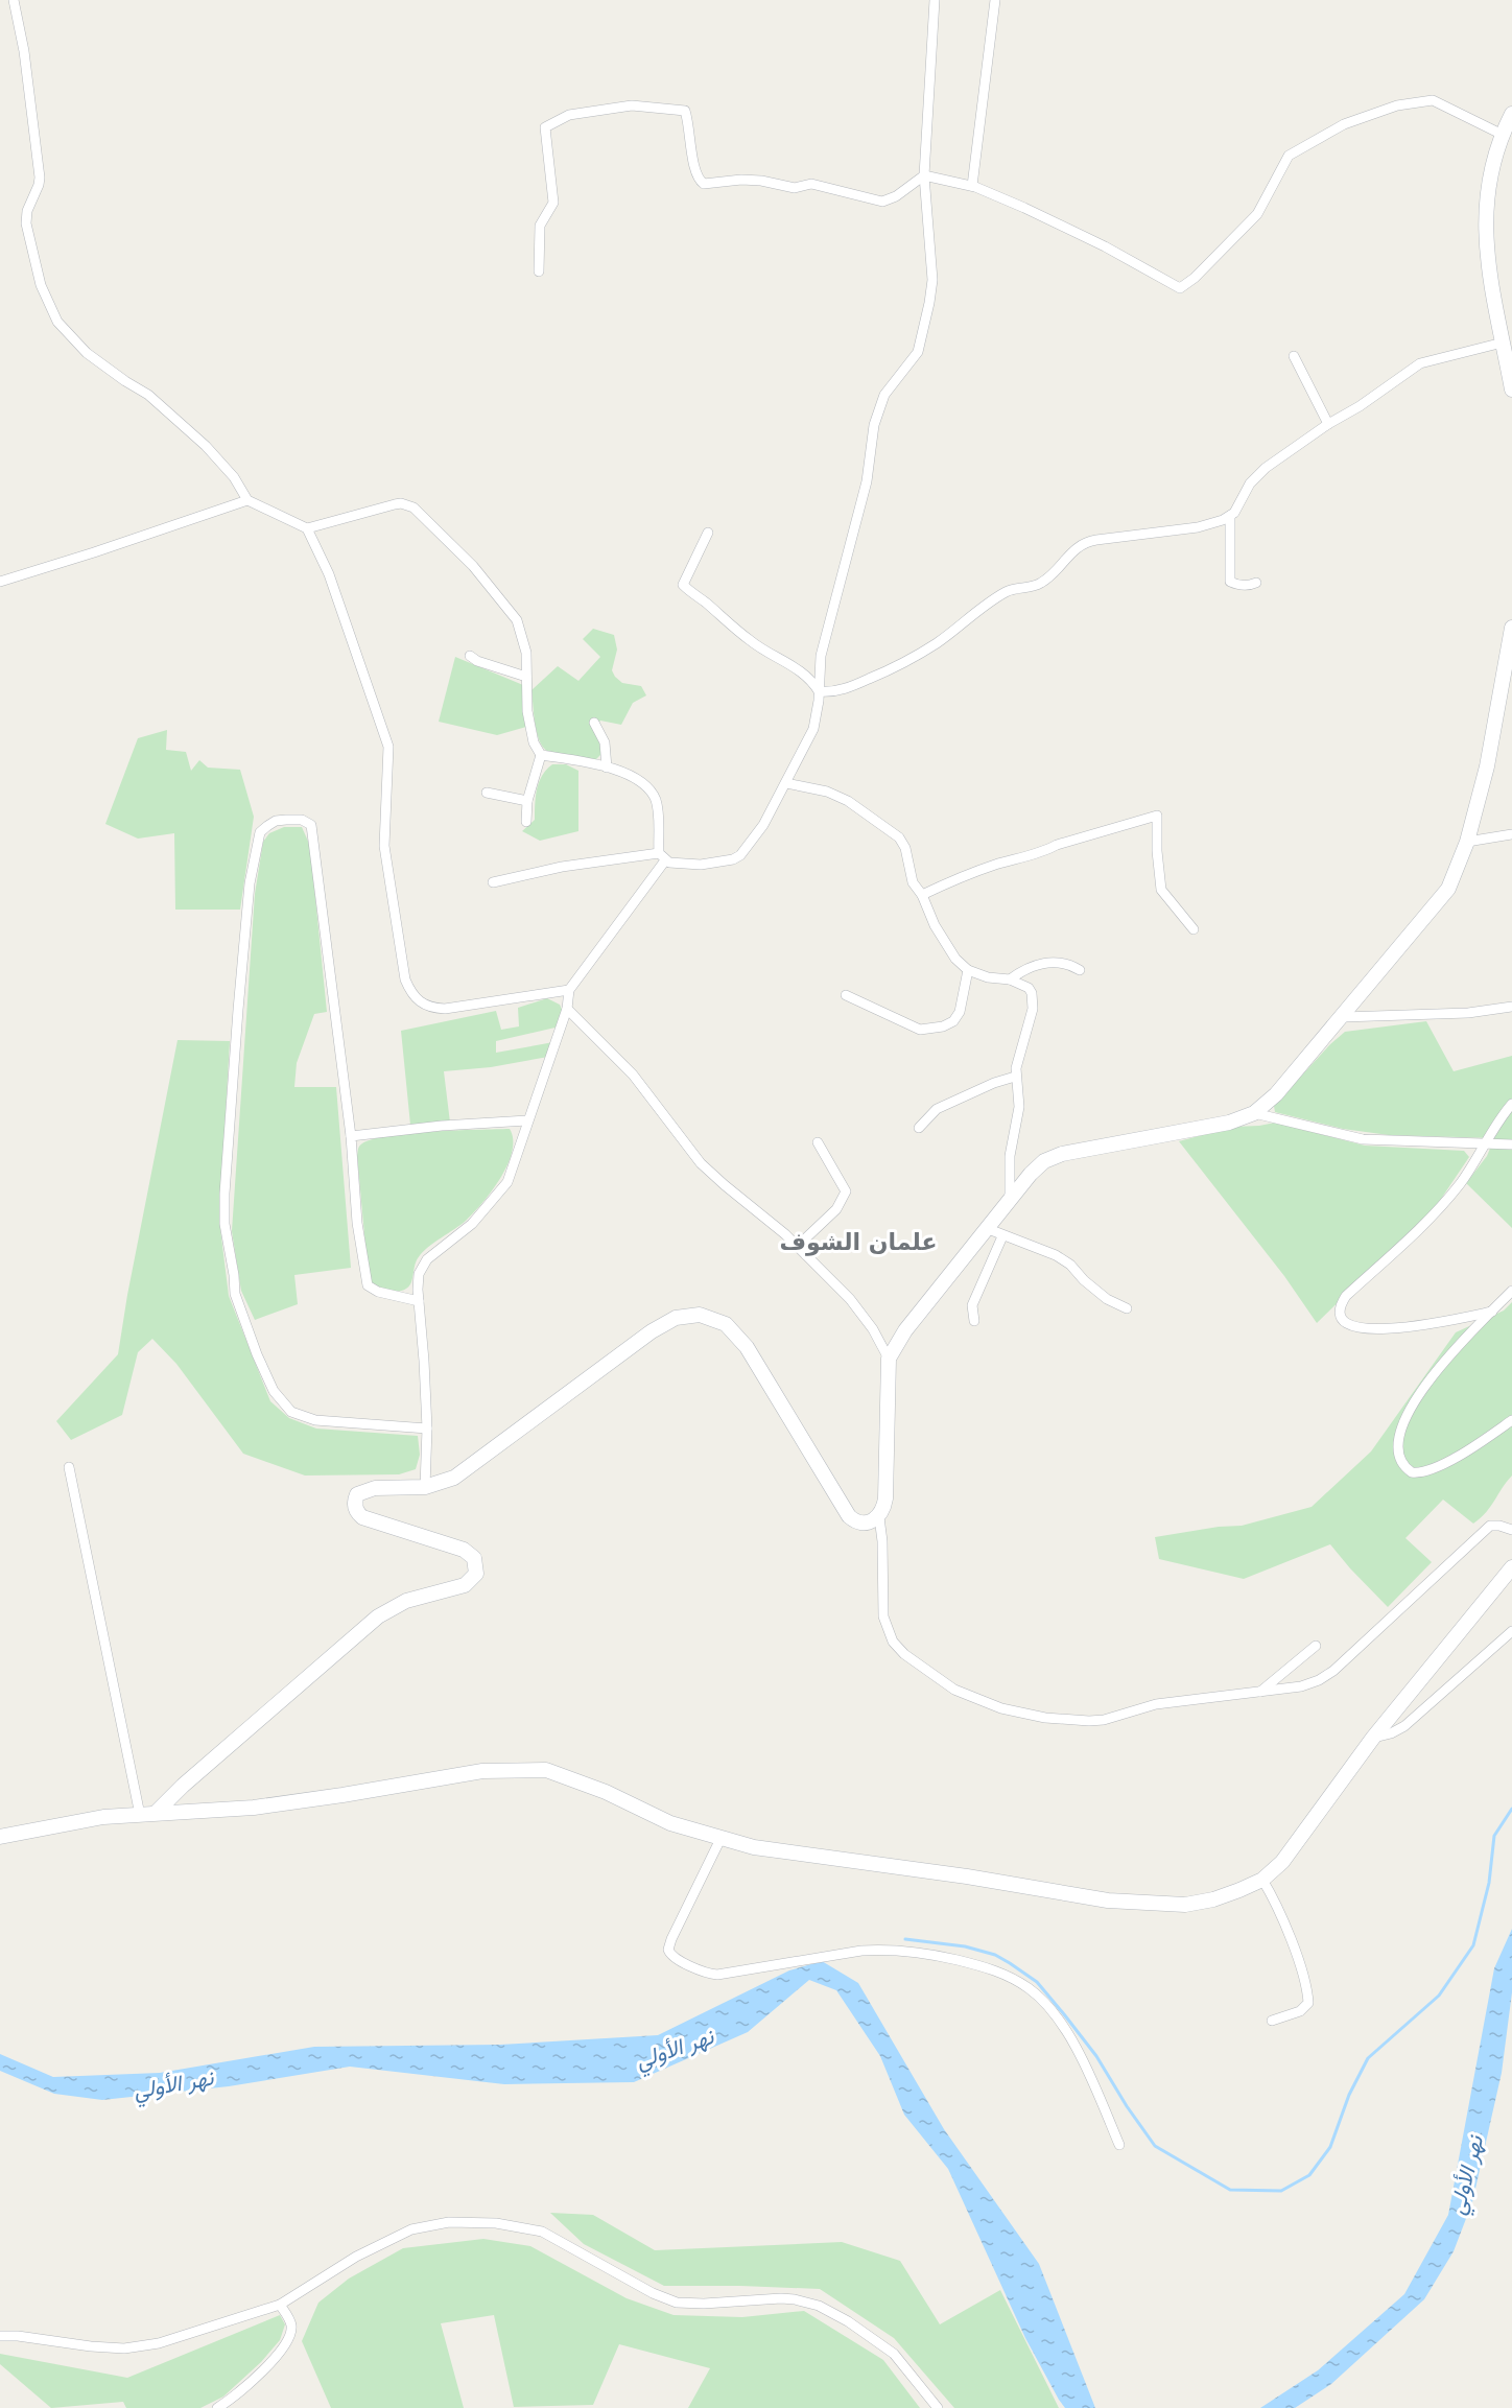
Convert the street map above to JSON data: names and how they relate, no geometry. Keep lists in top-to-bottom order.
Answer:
{
  "districts": ["علمان الشوف"],
  "water": ["نهر الأولي"]
}
